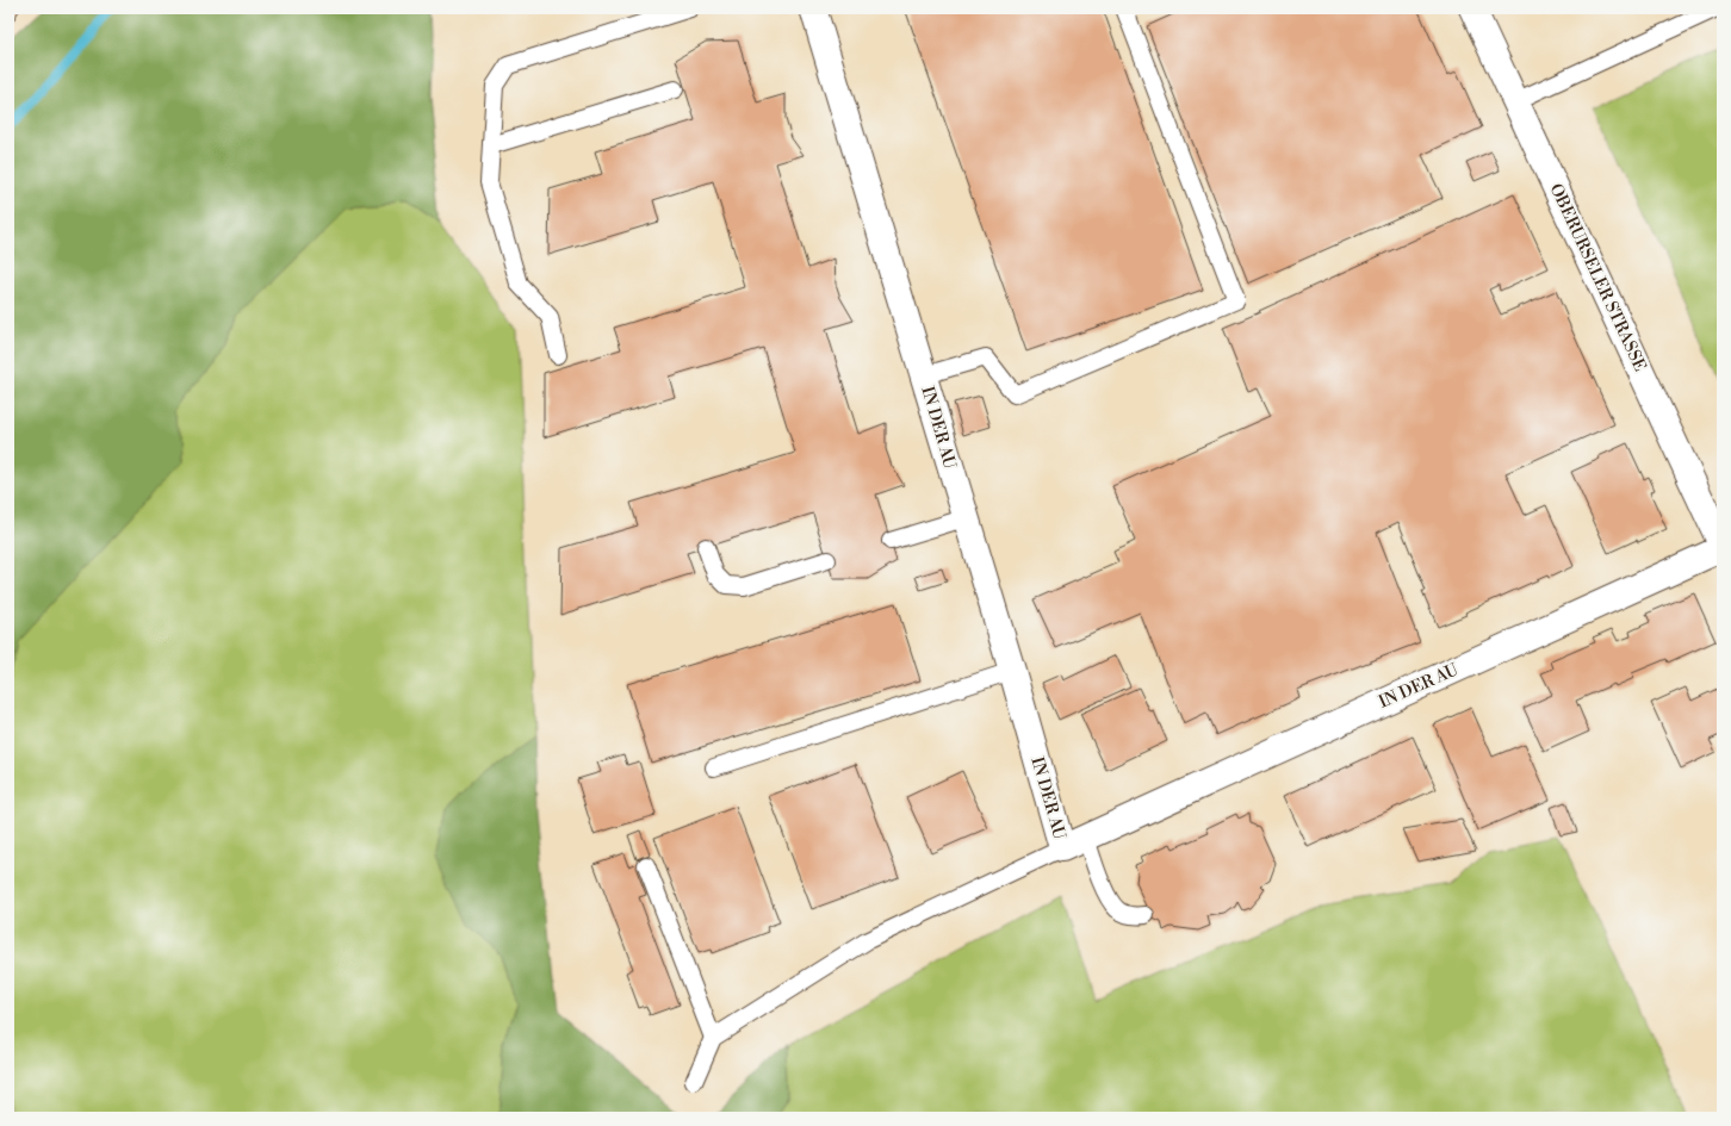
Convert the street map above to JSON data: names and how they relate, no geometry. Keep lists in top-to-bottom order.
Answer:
{
  "streets": {
    "street": ["OBERURSELER STRASSE", "IN DER AU"]
  },
  "crossings": [
    ["OBERURSELER STRASSE", "IN DER AU"]
  ]
}
